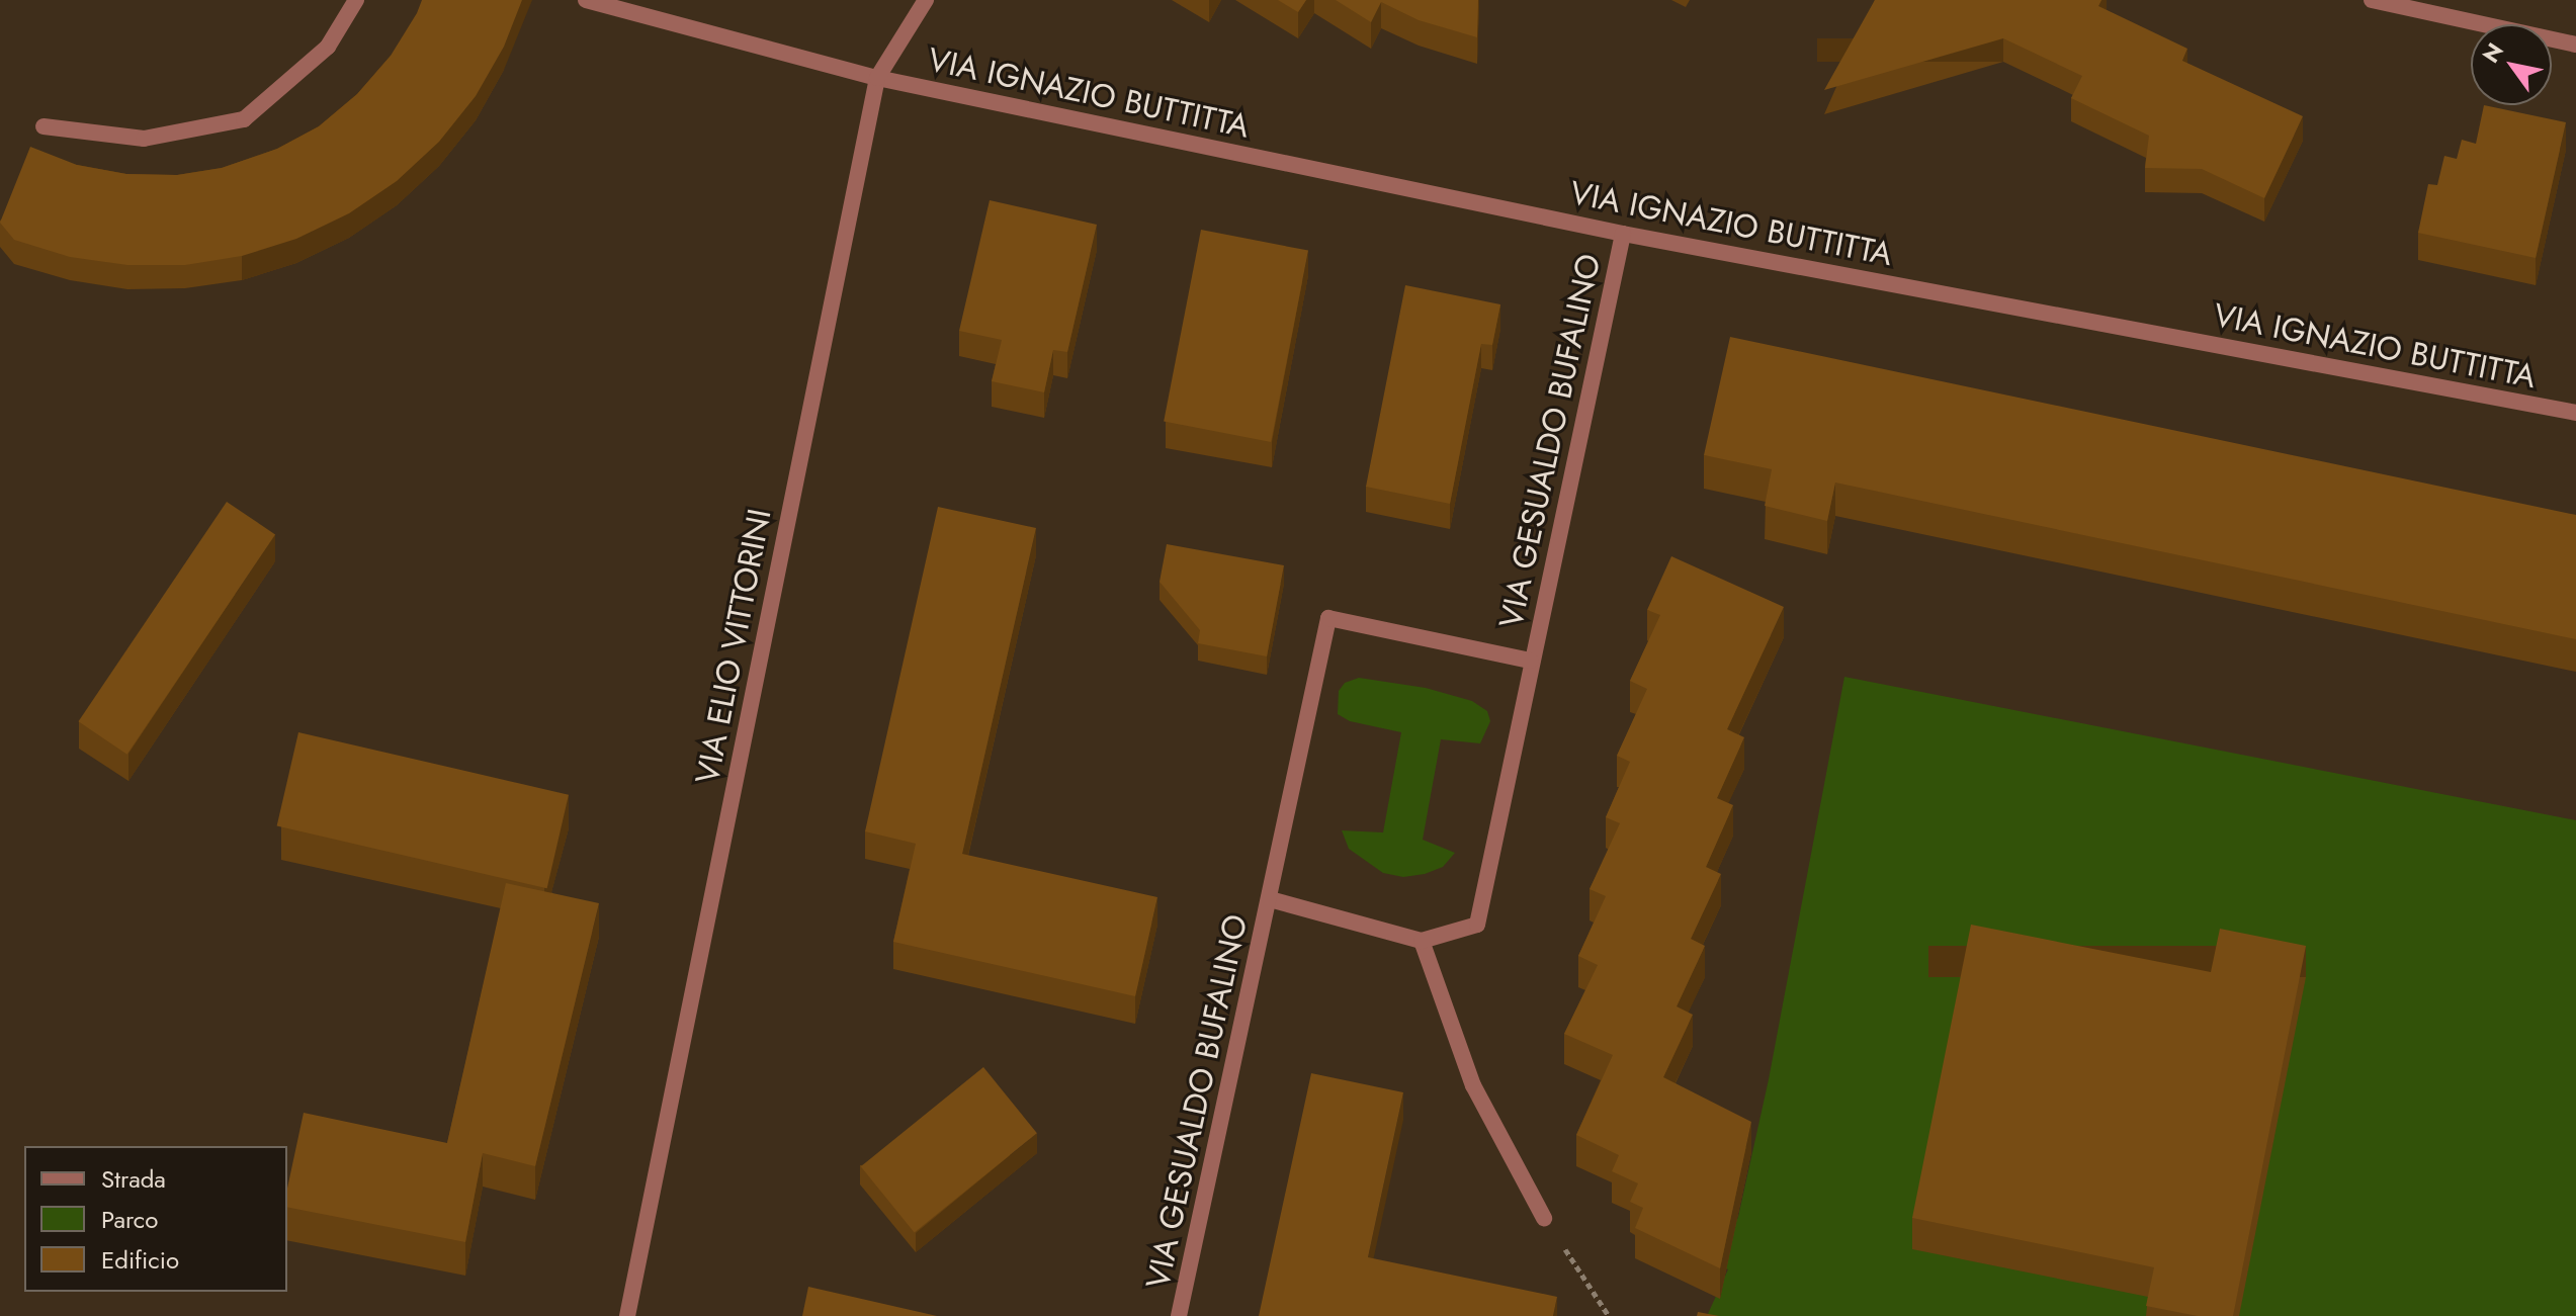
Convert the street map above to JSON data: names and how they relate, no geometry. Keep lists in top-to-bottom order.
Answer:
{
  "streets": {
    "street": ["VIA IGNAZIO BUTTITTA", "VIA GESUALDO BUFALINO", "VIA ELIO VITTORINI"]
  },
  "crossings": [
    ["VIA IGNAZIO BUTTITTA", "VIA GESUALDO BUFALINO"],
    ["VIA IGNAZIO BUTTITTA", "VIA ELIO VITTORINI"]
  ],
  "legend": ["Strada", "Parco", "Edificio"],
  "north": "top left"
}
